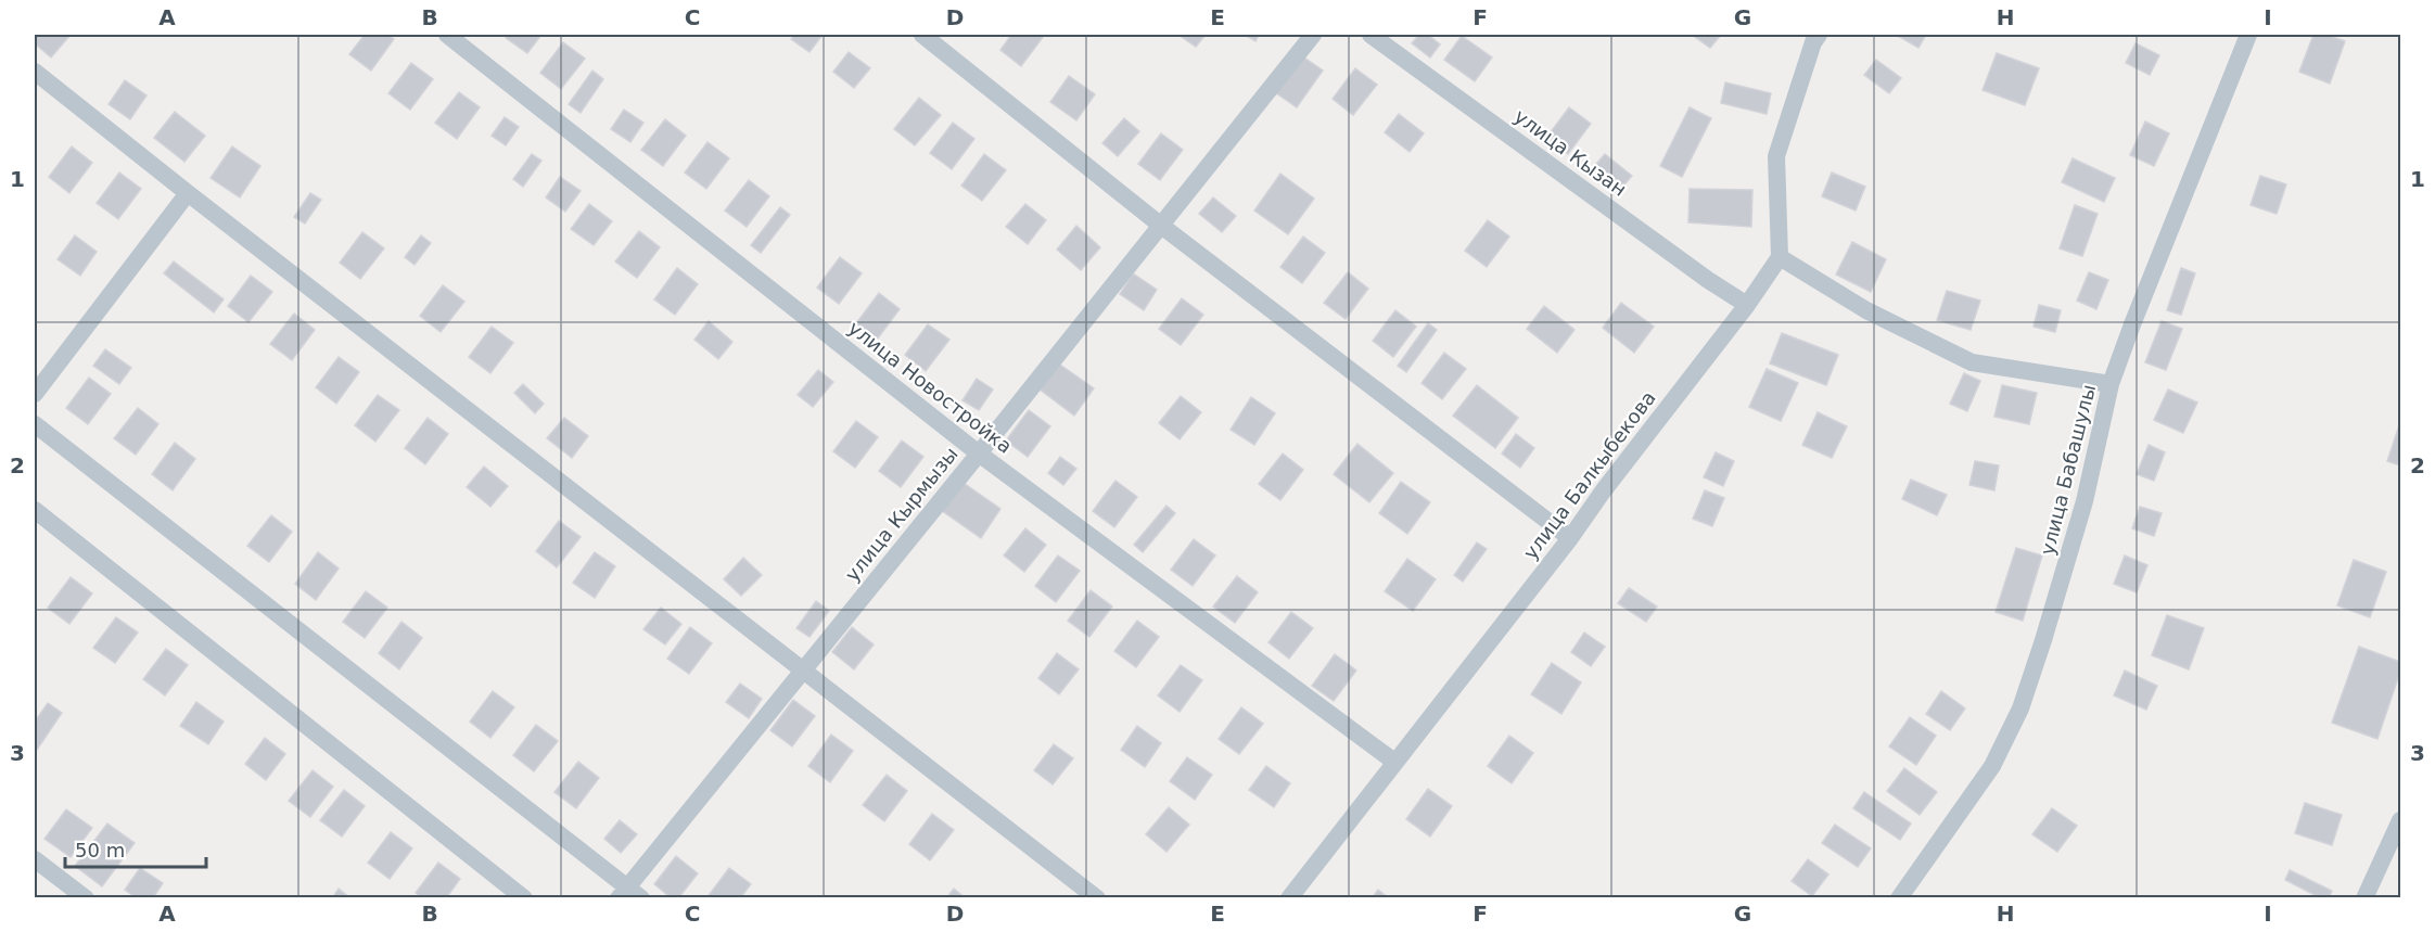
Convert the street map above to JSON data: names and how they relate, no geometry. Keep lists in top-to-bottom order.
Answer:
{
  "streets": {
    "street": [
      "улица Кызан",
      "улица Новостройка",
      "улица Бабашулы",
      "улица Балкыбекова",
      "улица Кырмызы"
    ]
  },
  "crossings": [
    ["улица Кызан", "улица Балкыбекова"],
    ["улица Новостройка", "улица Балкыбекова"],
    ["улица Новостройка", "улица Кырмызы"]
  ],
  "scale_bar": "50 m",
  "grid": {
    "columns": [
      "A",
      "B",
      "C",
      "D",
      "E",
      "F",
      "G",
      "H",
      "I"
    ],
    "rows": ["1", "2", "3"]
  }
}
